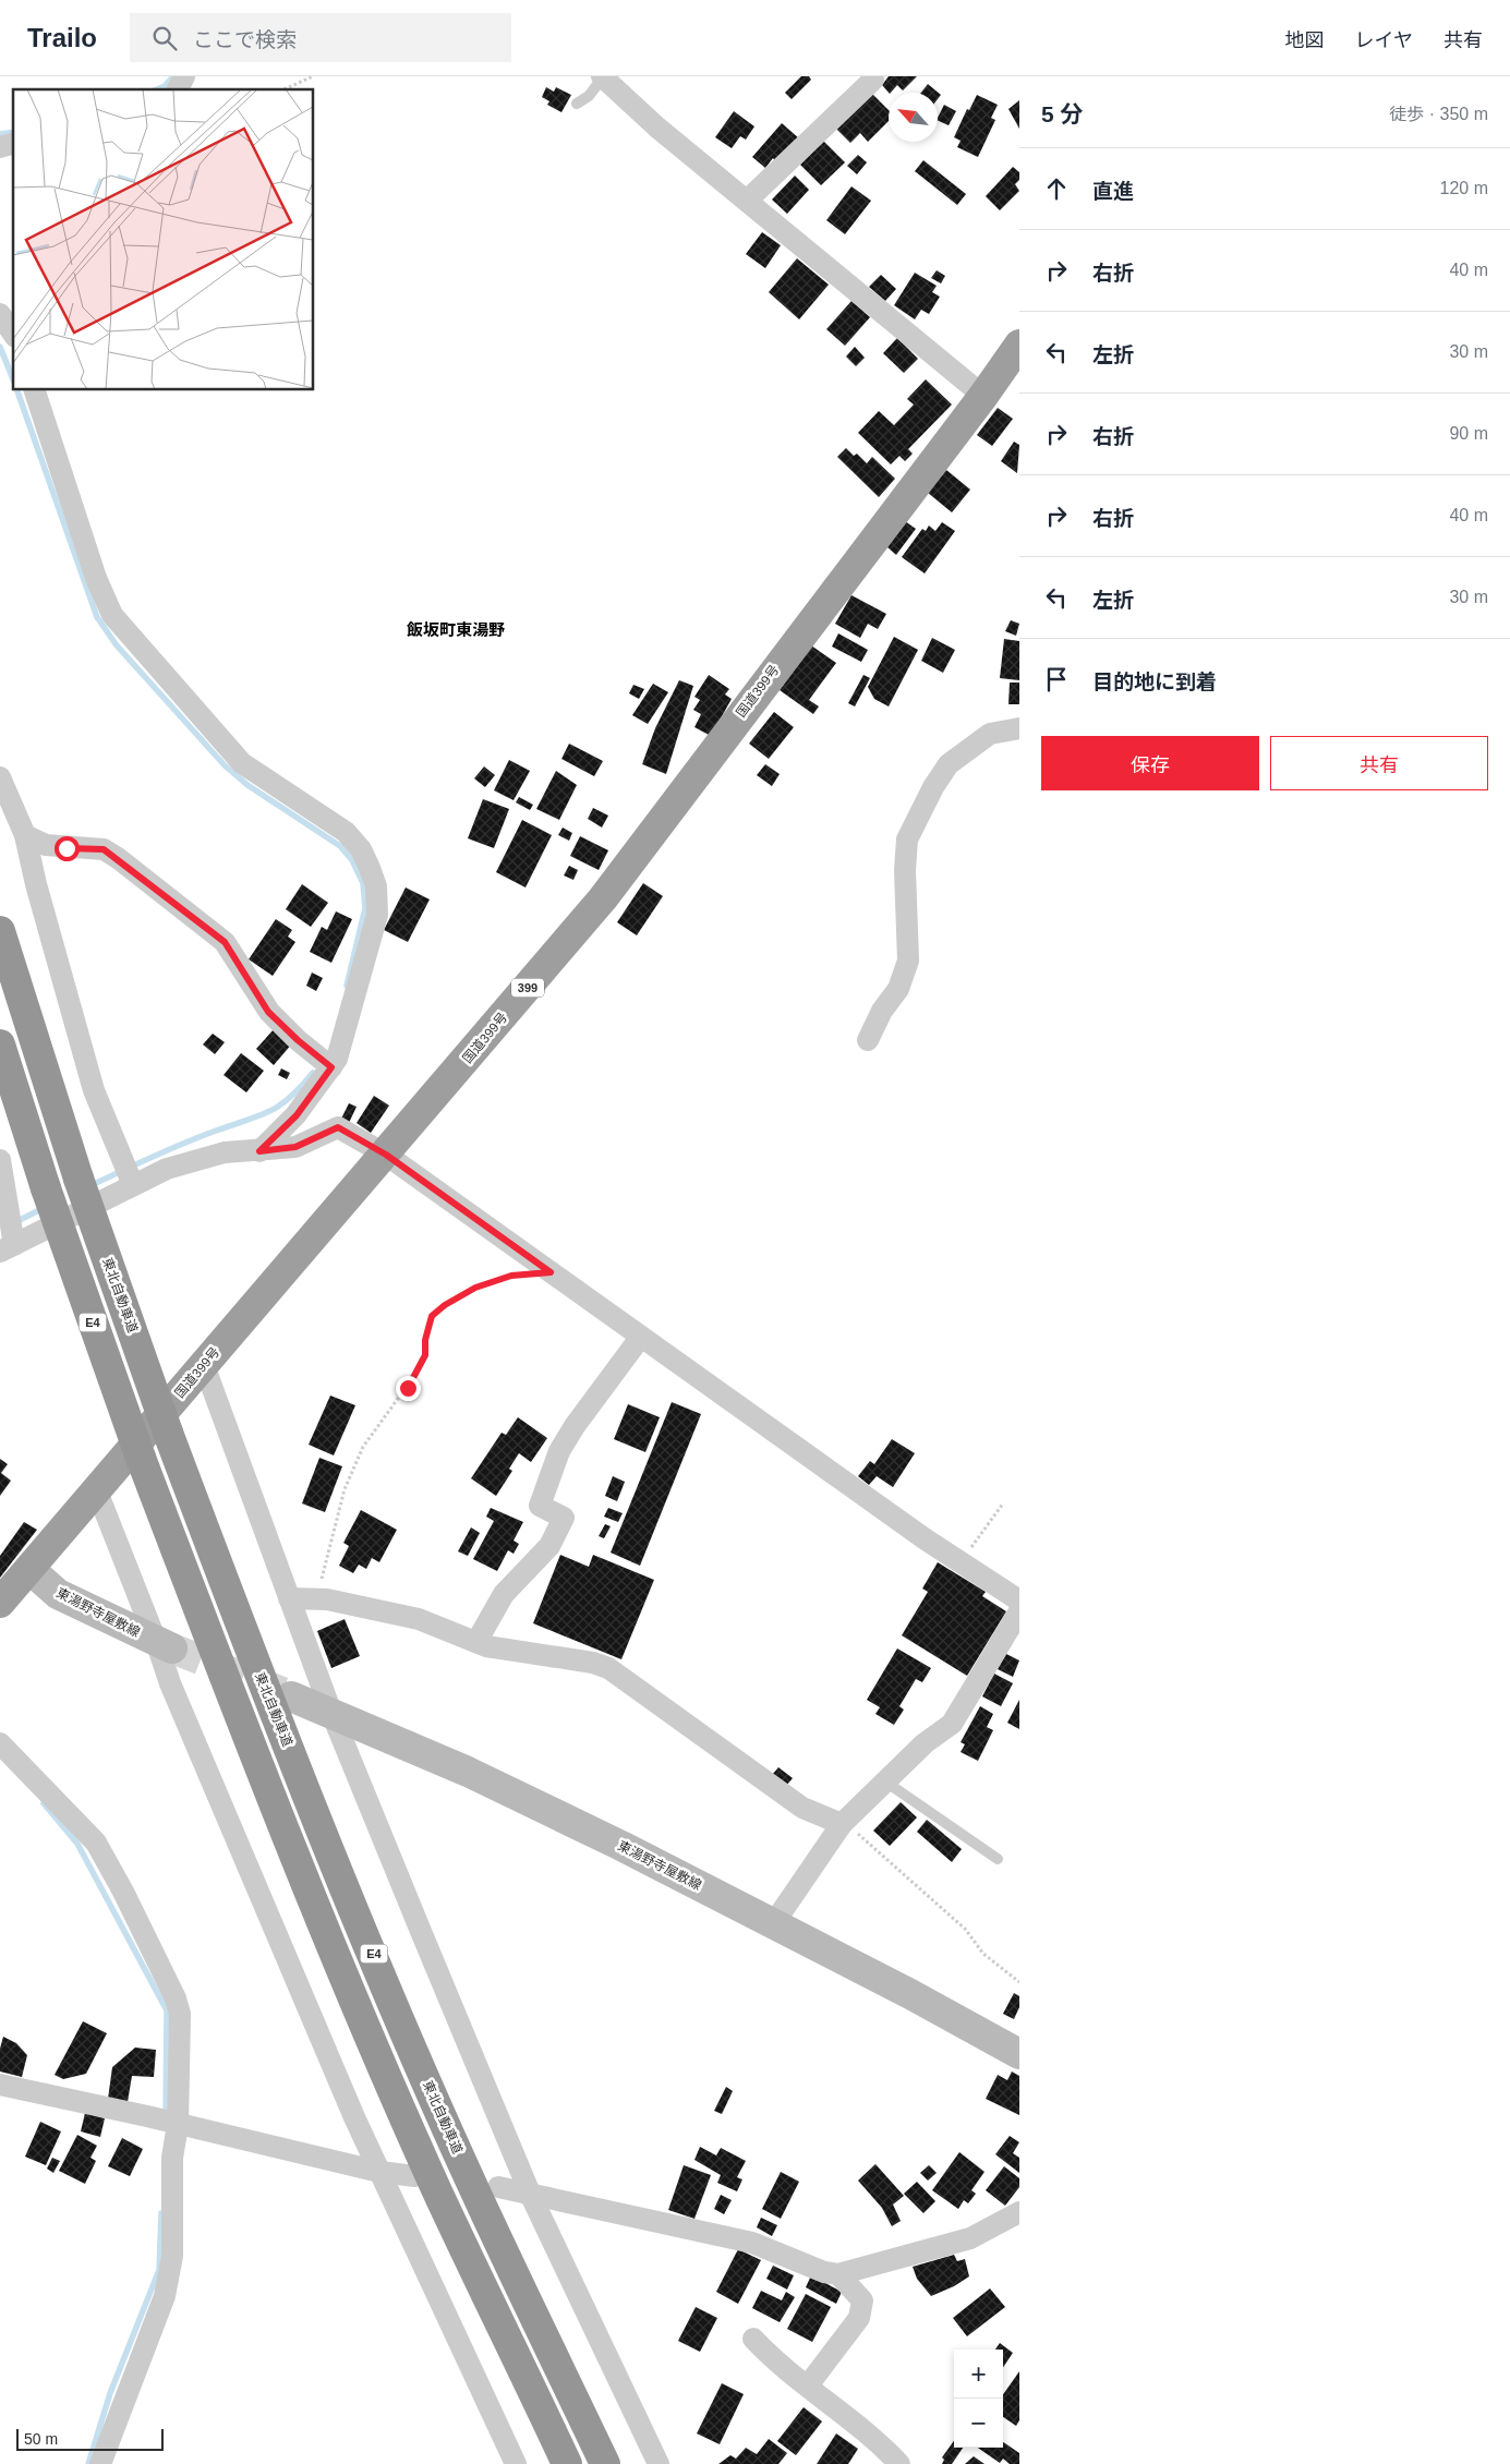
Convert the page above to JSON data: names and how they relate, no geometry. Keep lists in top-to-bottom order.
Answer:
{
  "streets": {
    "highway": [
      "国道399号",
      "399",
      "東北自動車道",
      "E4"
    ],
    "main road": ["東湯野寺屋敷線"]
  },
  "crossings": [
    ["国道399号", "東湯野寺屋敷線"]
  ],
  "districts": ["飯坂町東湯野"],
  "scale_bar": "50 m",
  "north": "top left",
  "page": {
    "header": "Trailo",
    "search": "ここで検索",
    "nav": ["地図", "レイヤ", "共有"],
    "heading": ["5 分", "徒歩 · 350 m"],
    "list": [
      ["直進", "120 m"],
      ["右折", "40 m"],
      ["左折", "30 m"],
      ["右折", "90 m"],
      ["右折", "40 m"],
      ["左折", "30 m"],
      "目的地に到着"
    ],
    "buttons": ["保存", "共有"],
    "map_buttons": ["+", "−"],
    "scale": "50 m"
  }
}
